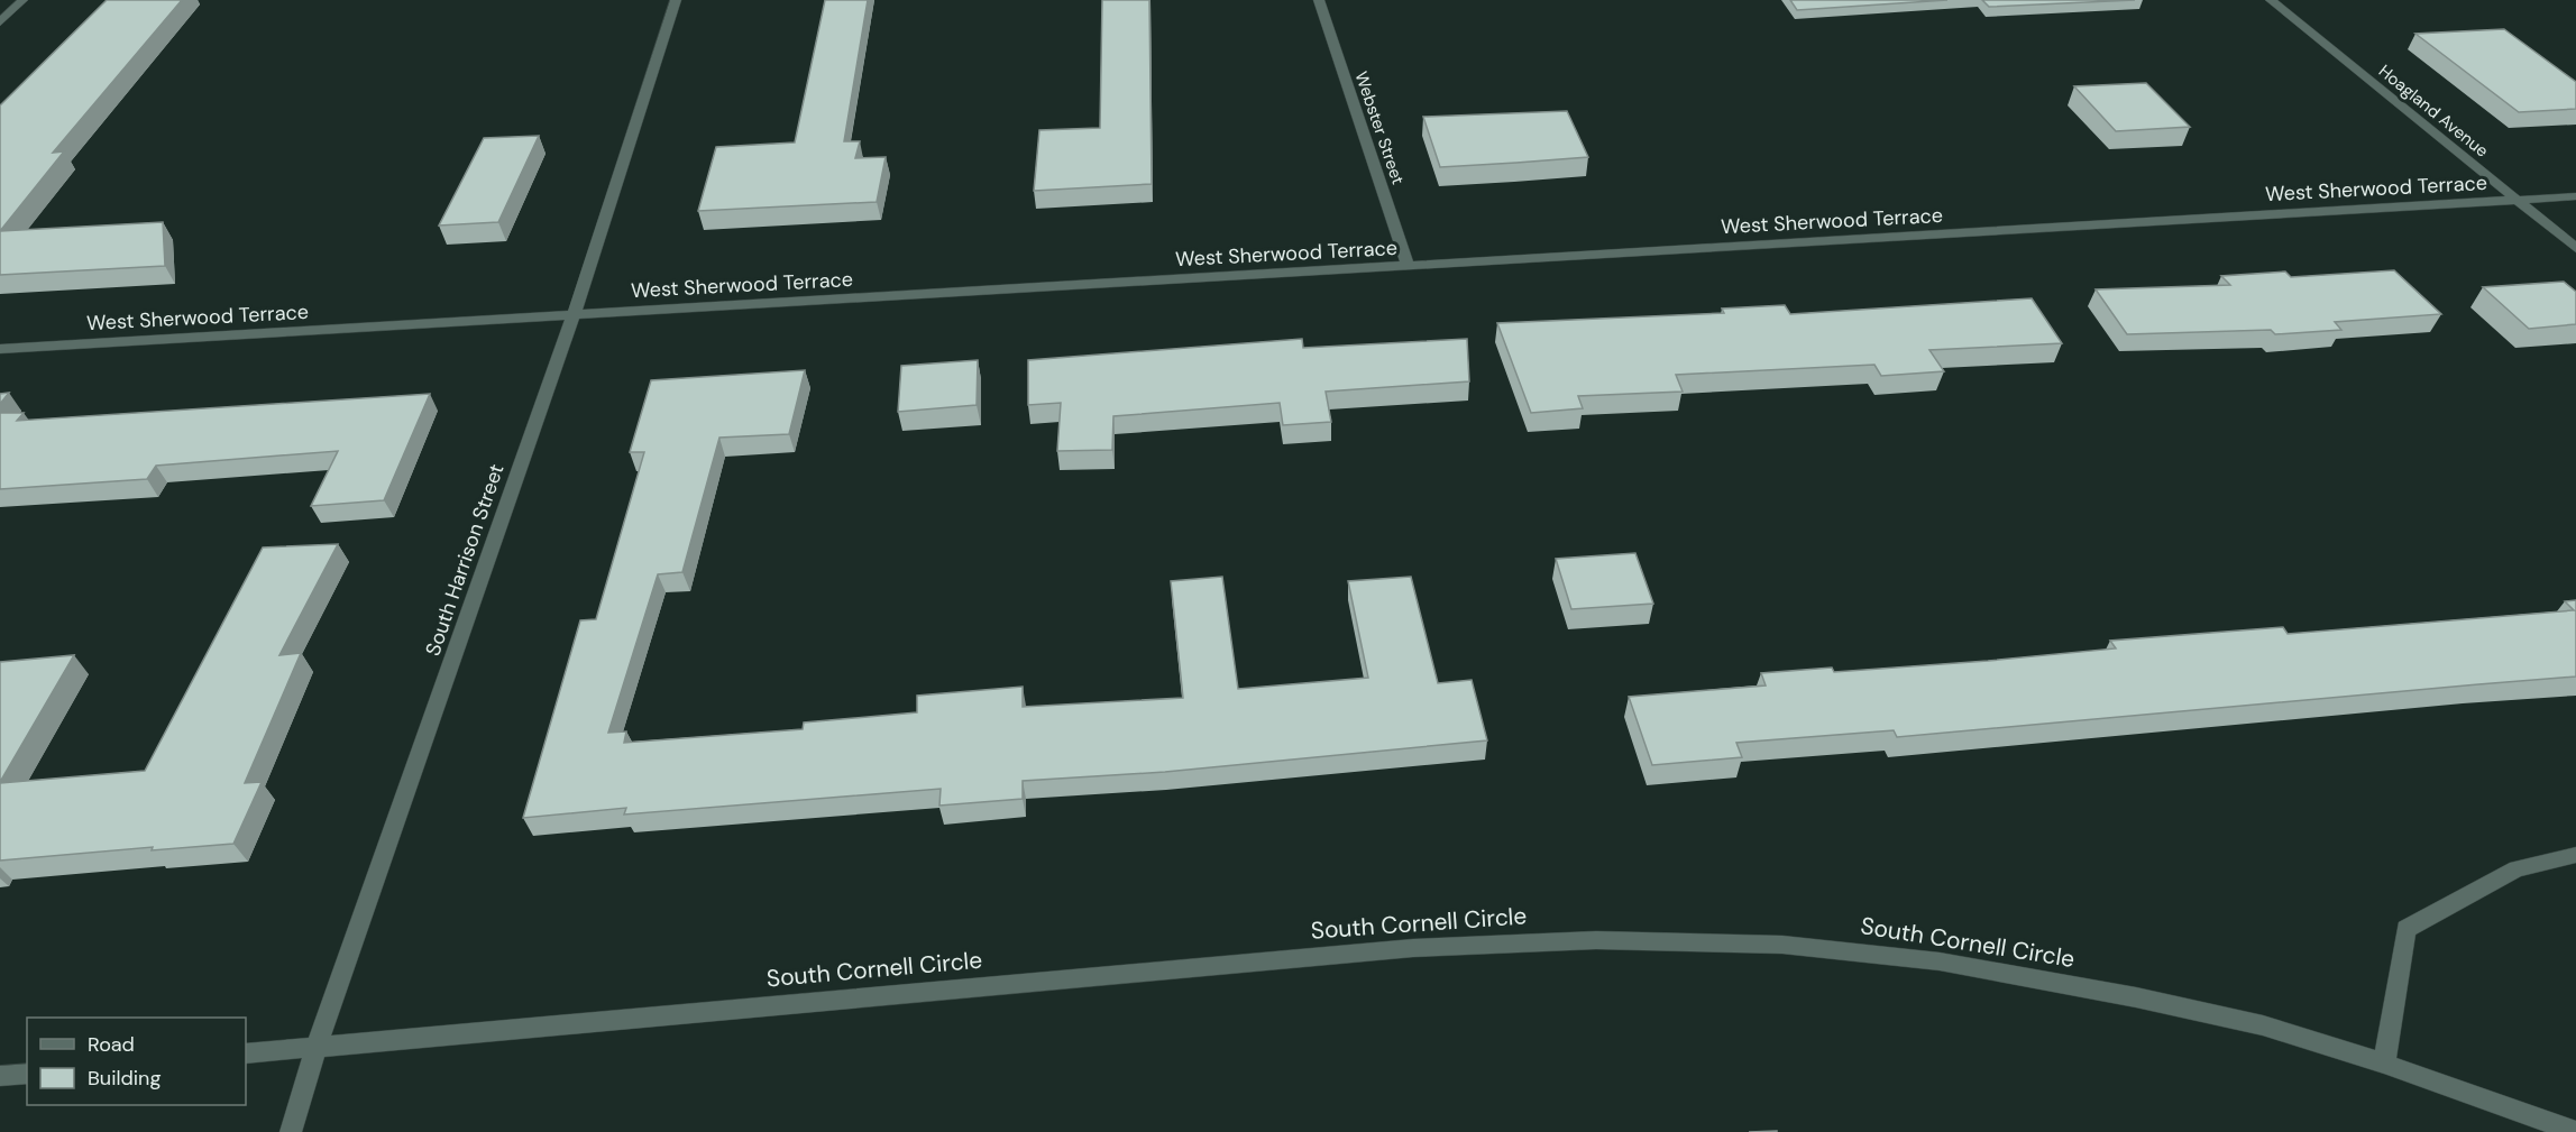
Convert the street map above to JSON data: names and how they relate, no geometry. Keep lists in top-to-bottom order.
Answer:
{
  "streets": {
    "street": [
      "Hoagland Avenue",
      "Webster Street",
      "West Sherwood Terrace",
      "South Harrison Street",
      "South Cornell Circle"
    ]
  },
  "crossings": [
    ["Hoagland Avenue", "West Sherwood Terrace"],
    ["Webster Street", "West Sherwood Terrace"],
    ["West Sherwood Terrace", "South Harrison Street"],
    ["South Harrison Street", "South Cornell Circle"]
  ],
  "legend": ["Road", "Building"]
}
